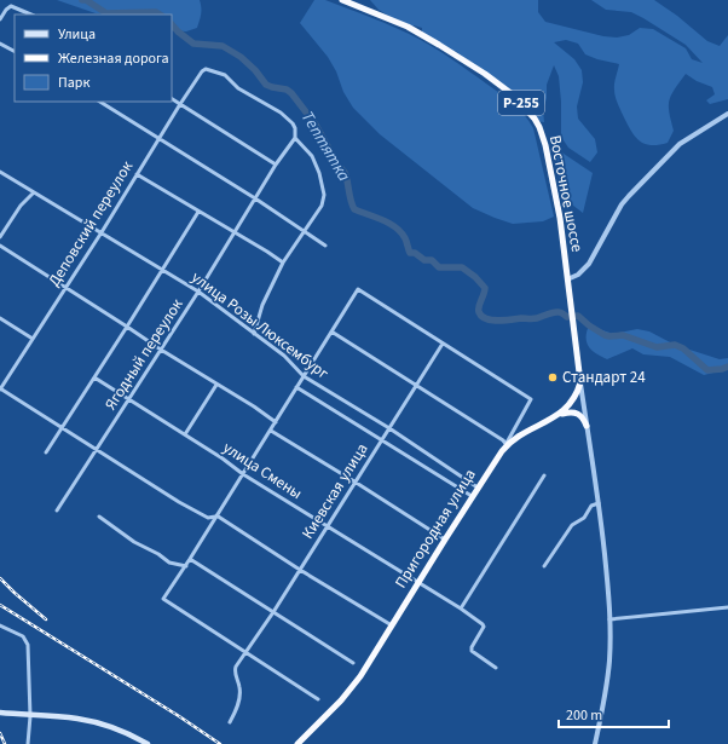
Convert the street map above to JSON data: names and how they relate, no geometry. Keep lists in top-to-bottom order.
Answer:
{
  "streets": {
    "highway": ["Р-255", "Восточное шоссе", "Пригородная улица"],
    "street": [
      "Деповский переулок",
      "улица Розы Люксембург",
      "Ягодный переулок",
      "улица Смены",
      "Киевская улица"
    ]
  },
  "crossings": [
    ["Восточное шоссе", "Пригородная улица"],
    ["Деповский переулок", "улица Розы Люксембург"],
    ["Деповский переулок", "Ягодный переулок"],
    ["улица Розы Люксембург", "Ягодный переулок"],
    ["улица Розы Люксембург", "Киевская улица"],
    ["улица Розы Люксембург", "Пригородная улица"],
    ["Ягодный переулок", "улица Смены"],
    ["улица Смены", "Киевская улица"],
    ["улица Смены", "Пригородная улица"]
  ],
  "water": ["Тептятка"],
  "places": ["Стандарт 24"],
  "legend": ["Улица", "Железная дорога", "Парк"],
  "scale_bar": "200 m"
}
